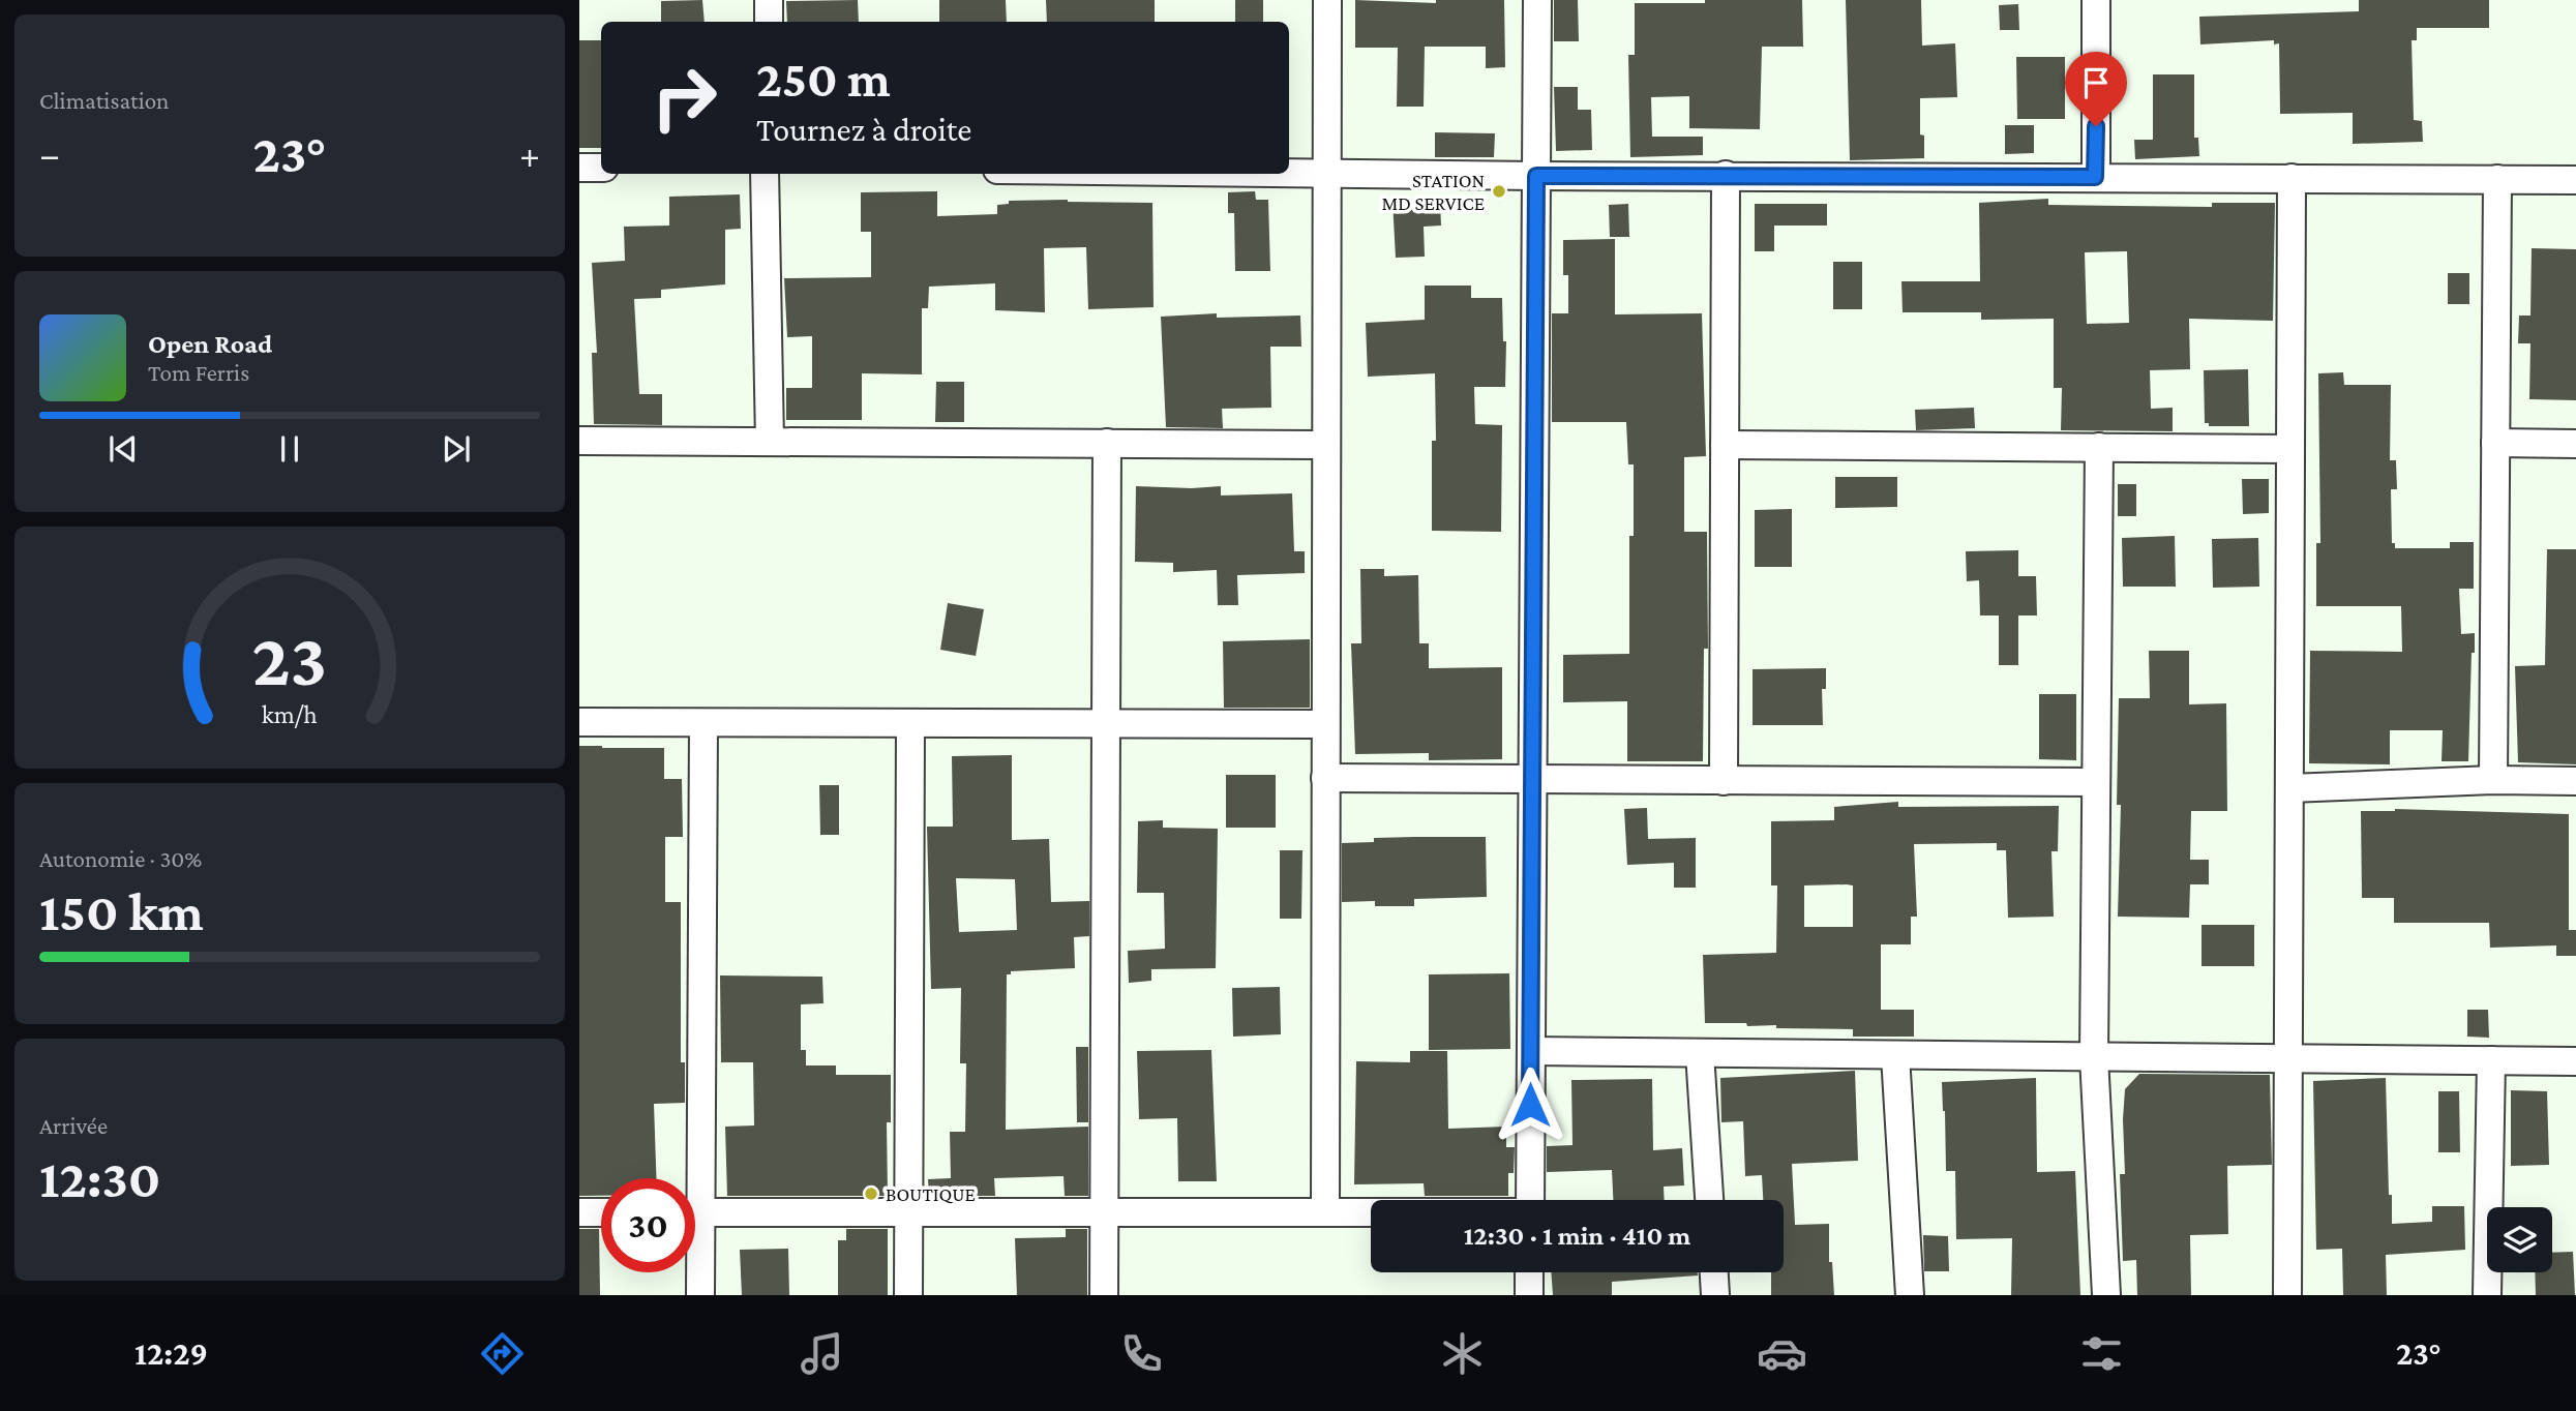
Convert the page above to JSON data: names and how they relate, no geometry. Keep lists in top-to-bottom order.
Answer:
{
  "places": ["STATION MD SERVICE", "BOUTIQUE"],
  "page": {
    "tile": [
      "Climatisation",
      ["Autonomie · 30%", "150 km"],
      ["Arrivée", "12:30"]
    ],
    "turn": ["250 m", "Tournez à droite"],
    "heat": ["−", "23°", "+"],
    "song": ["Open Road", "Tom Ferris"],
    "limit": "30",
    "trip": "12:30 · 1 min · 410 m",
    "tabs": ["12:29", "23°"],
    "gauge": ["23", "km/h"]
  }
}
